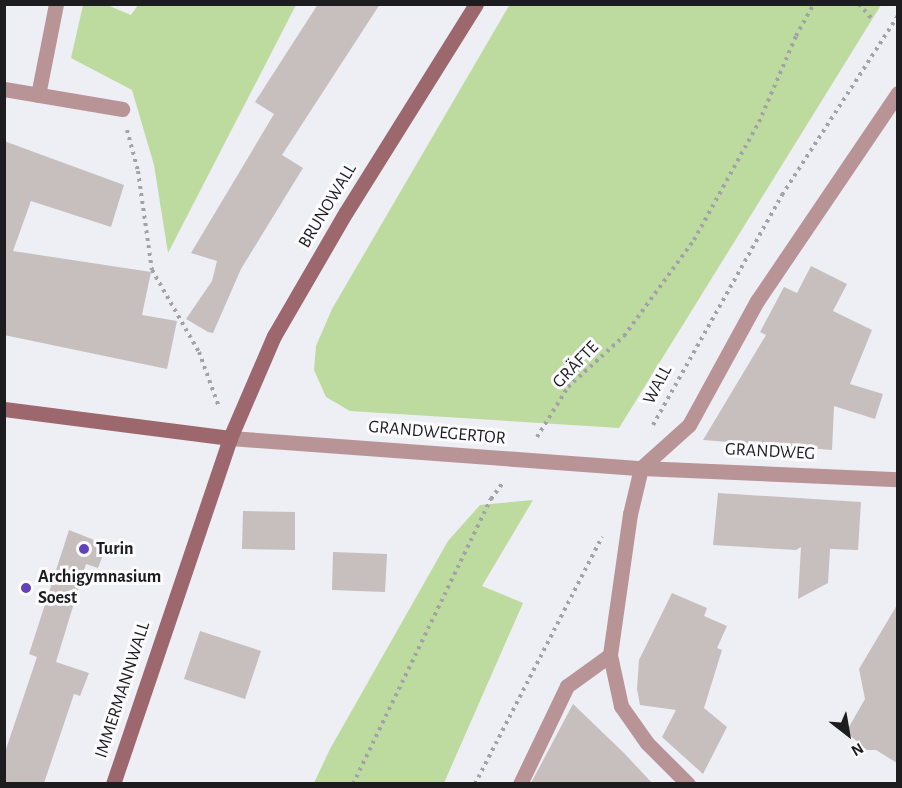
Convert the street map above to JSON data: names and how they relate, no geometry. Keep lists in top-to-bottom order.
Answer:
{
  "streets": {
    "street": [
      "BRUNOWALL",
      "GRANDWEGERTOR",
      "GRANDWEG",
      "IMMERMANNWALL"
    ],
    "path": ["GRÄFTE", "WALL"]
  },
  "crossings": [
    ["BRUNOWALL", "GRANDWEGERTOR"],
    ["BRUNOWALL", "IMMERMANNWALL"],
    ["GRÄFTE", "GRANDWEGERTOR"],
    ["GRANDWEGERTOR", "GRANDWEG"],
    ["GRANDWEGERTOR", "IMMERMANNWALL"]
  ],
  "places": ["Turin", "Archigymnasium Soest"],
  "north": "bottom right"
}
